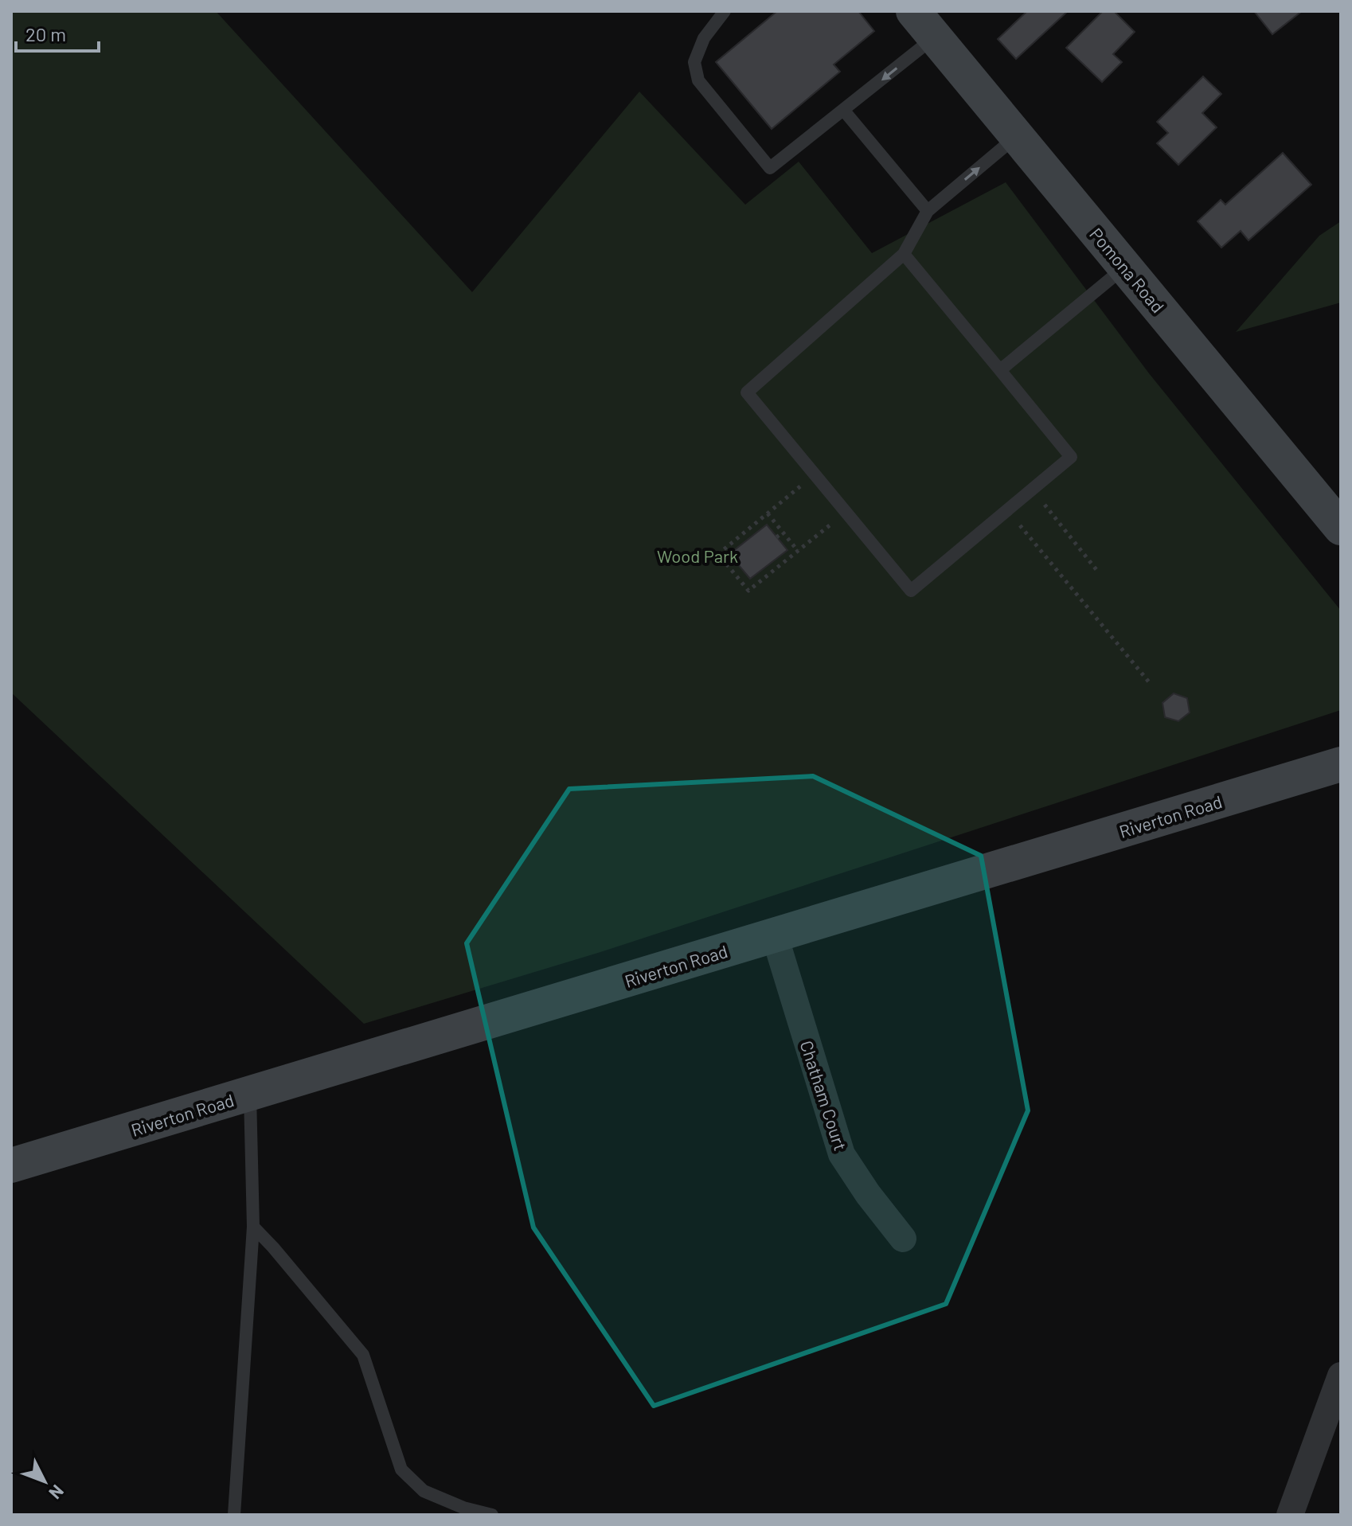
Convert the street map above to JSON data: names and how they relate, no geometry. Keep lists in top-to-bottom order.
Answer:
{
  "streets": {
    "main road": ["Pomona Road", "Riverton Road"],
    "street": ["Chatham Court"]
  },
  "crossings": [
    ["Riverton Road", "Chatham Court"]
  ],
  "parks": ["Wood Park"],
  "scale_bar": "20 m",
  "north": "bottom right"
}
